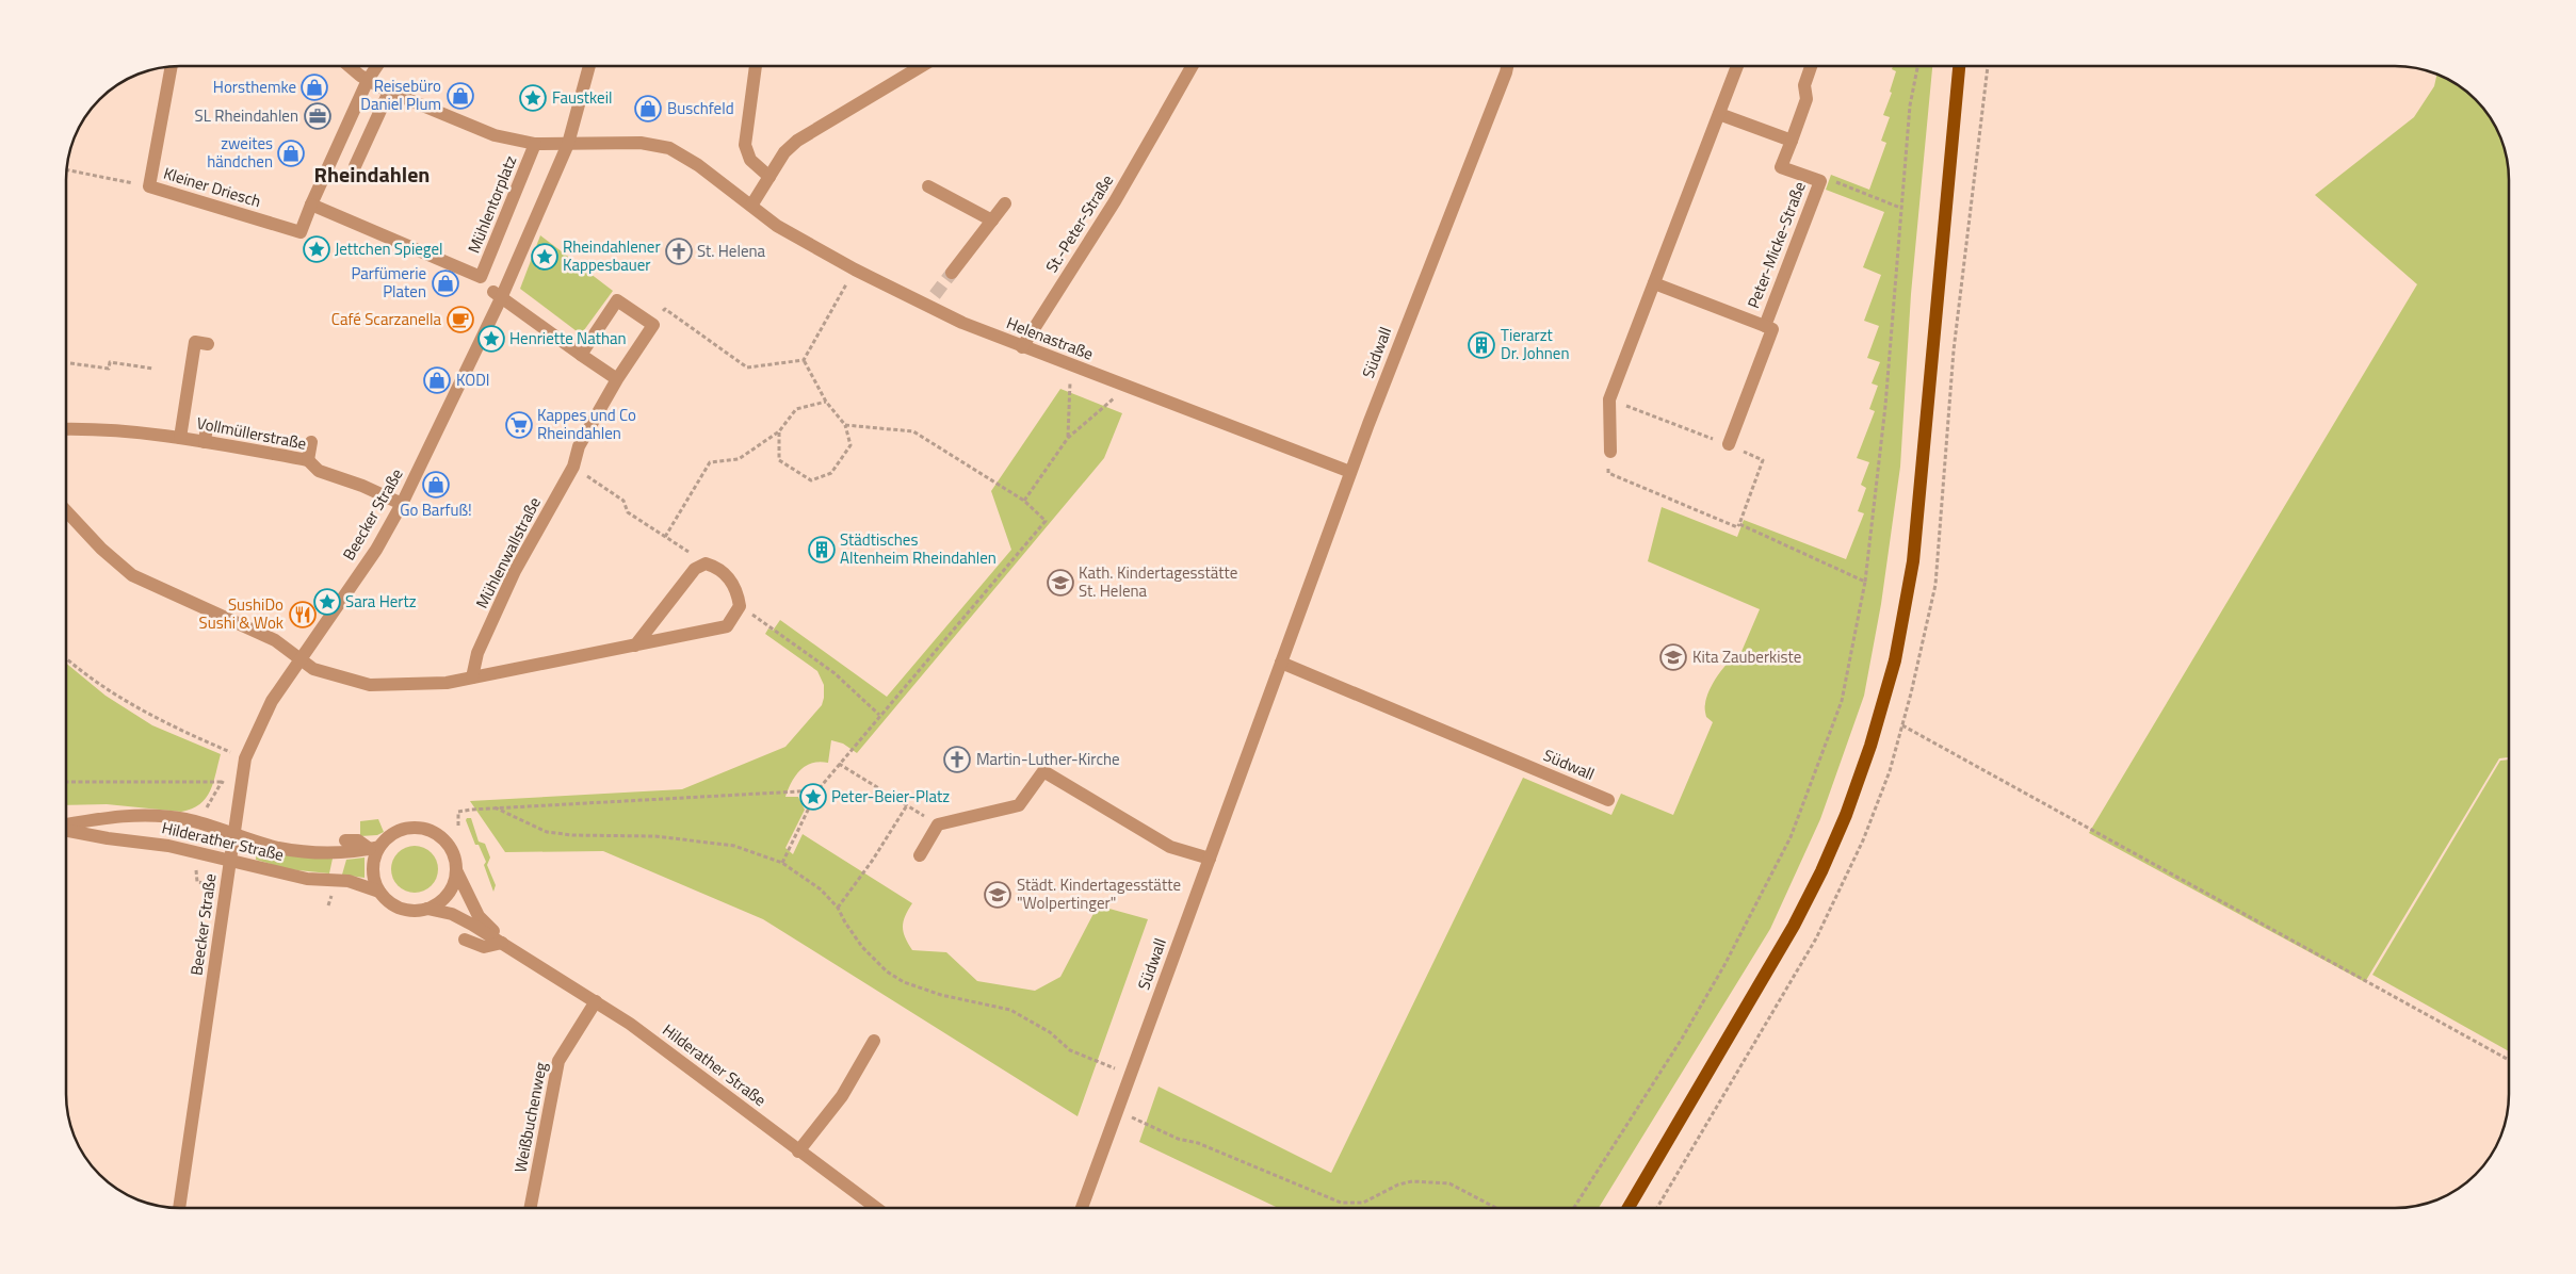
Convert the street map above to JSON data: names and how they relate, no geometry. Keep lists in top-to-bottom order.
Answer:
{
  "streets": {
    "street": [
      "Kleiner Driesch",
      "Mühlentorplatz",
      "St.-Peter-Straße",
      "Peter-Micke-Straße",
      "Helenastraße",
      "Südwall",
      "Vollmüllerstraße",
      "Beecker Straße",
      "Mühlenwallstraße",
      "Hilderather Straße",
      "Weißbuchenweg"
    ]
  },
  "crossings": [
    ["Kleiner Driesch", "Mühlentorplatz"],
    ["Mühlentorplatz", "Helenastraße"],
    ["St.-Peter-Straße", "Helenastraße"],
    ["Helenastraße", "Südwall"],
    ["Helenastraße", "Beecker Straße"],
    ["Vollmüllerstraße", "Beecker Straße"],
    ["Beecker Straße", "Hilderather Straße"],
    ["Hilderather Straße", "Weißbuchenweg"]
  ],
  "districts": ["Rheindahlen"],
  "places": {
    "shop": [
      "Horsthemke",
      "Reisebüro Daniel Plum",
      "Buschfeld",
      "zweites händchen",
      "Parfümerie Platen",
      "KODI",
      "Go Barfuß!"
    ],
    "place": [
      "Faustkeil",
      "Jettchen Spiegel",
      "Rheindahlener Kappesbauer",
      "Henriette Nathan",
      "Sara Hertz",
      "Peter-Beier-Platz"
    ],
    "office": ["SL Rheindahlen"],
    "church": ["St. Helena", "Martin-Luther-Kirche"],
    "cafe": ["Café Scarzanella"],
    "building": ["Tierarzt Dr. Johnen", "Städtisches Altenheim Rheindahlen"],
    "supermarket": ["Kappes und Co Rheindahlen"],
    "school or university": ["Kath. Kindertagesstätte St. Helena", "Kita Zauberkiste", "Städt. Kindertagesstätte \"Wolpertinger\""],
    "restaurant": ["SushiDo Sushi & Wok"]
  }
}
